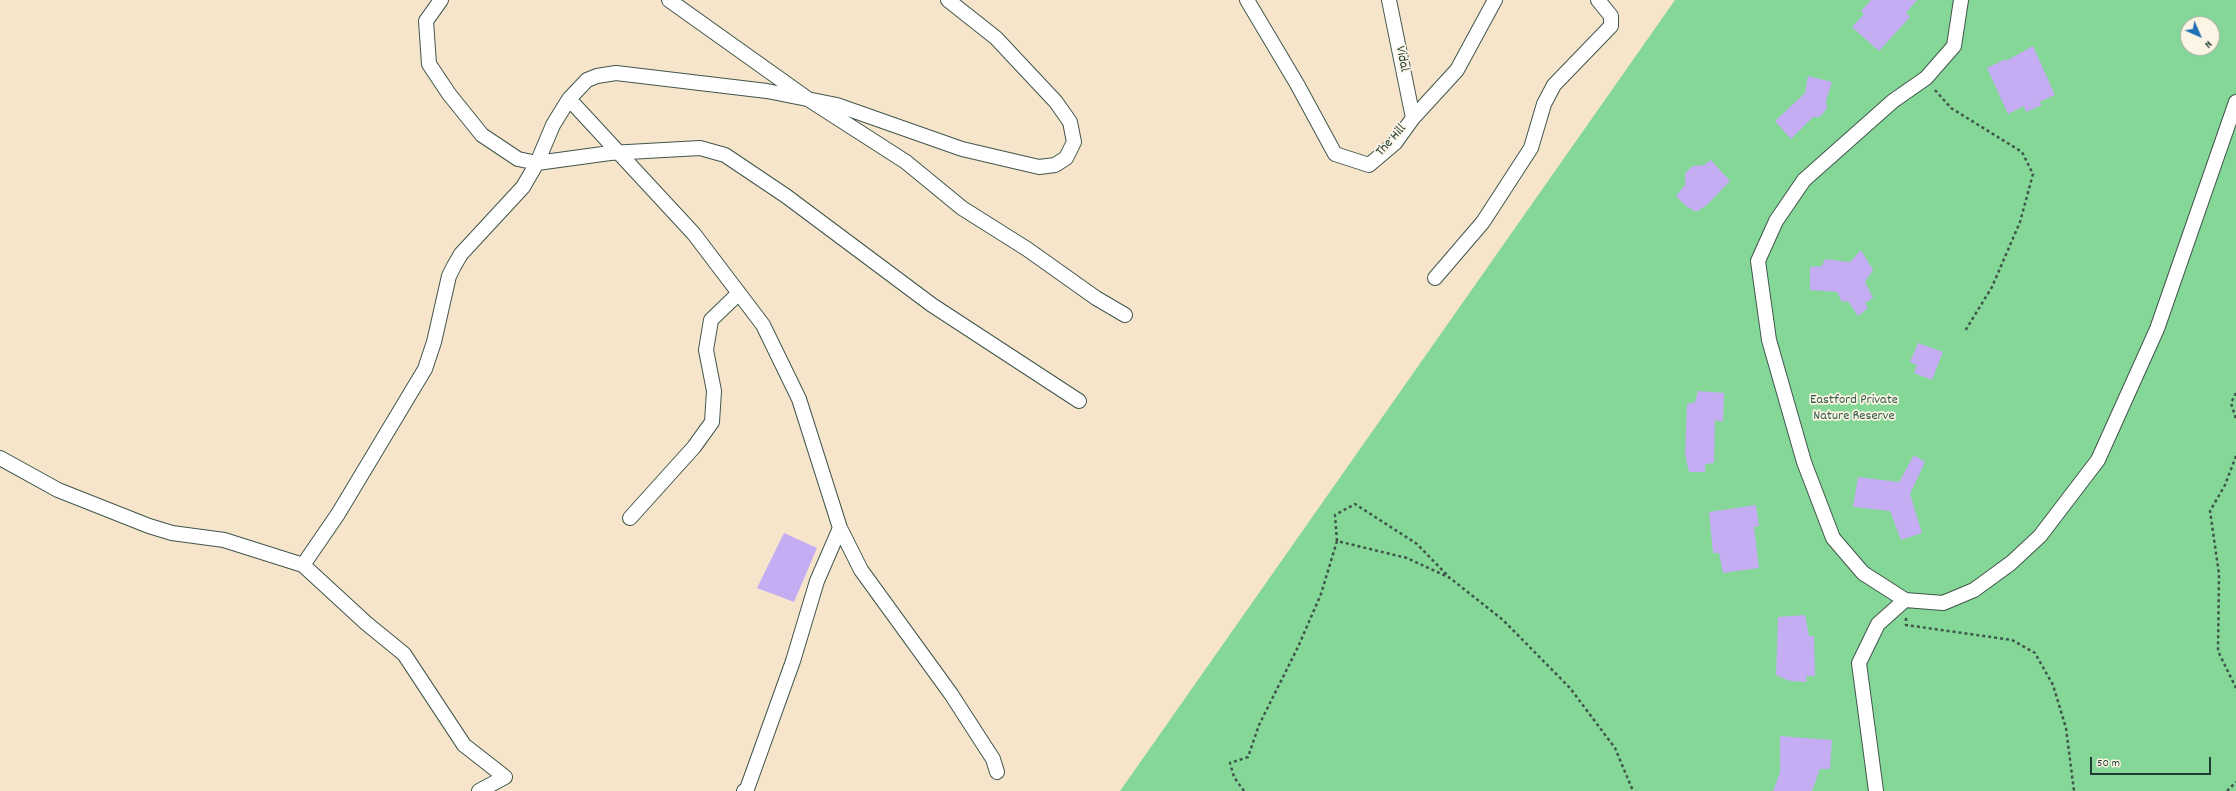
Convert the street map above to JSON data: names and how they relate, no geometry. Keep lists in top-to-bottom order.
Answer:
{
  "streets": {
    "street": ["Vidal", "The Hill"]
  },
  "crossings": [
    ["Vidal", "The Hill"]
  ],
  "parks": ["Eastford Private Nature Reserve"],
  "scale_bar": "50 m",
  "north": "bottom right"
}
